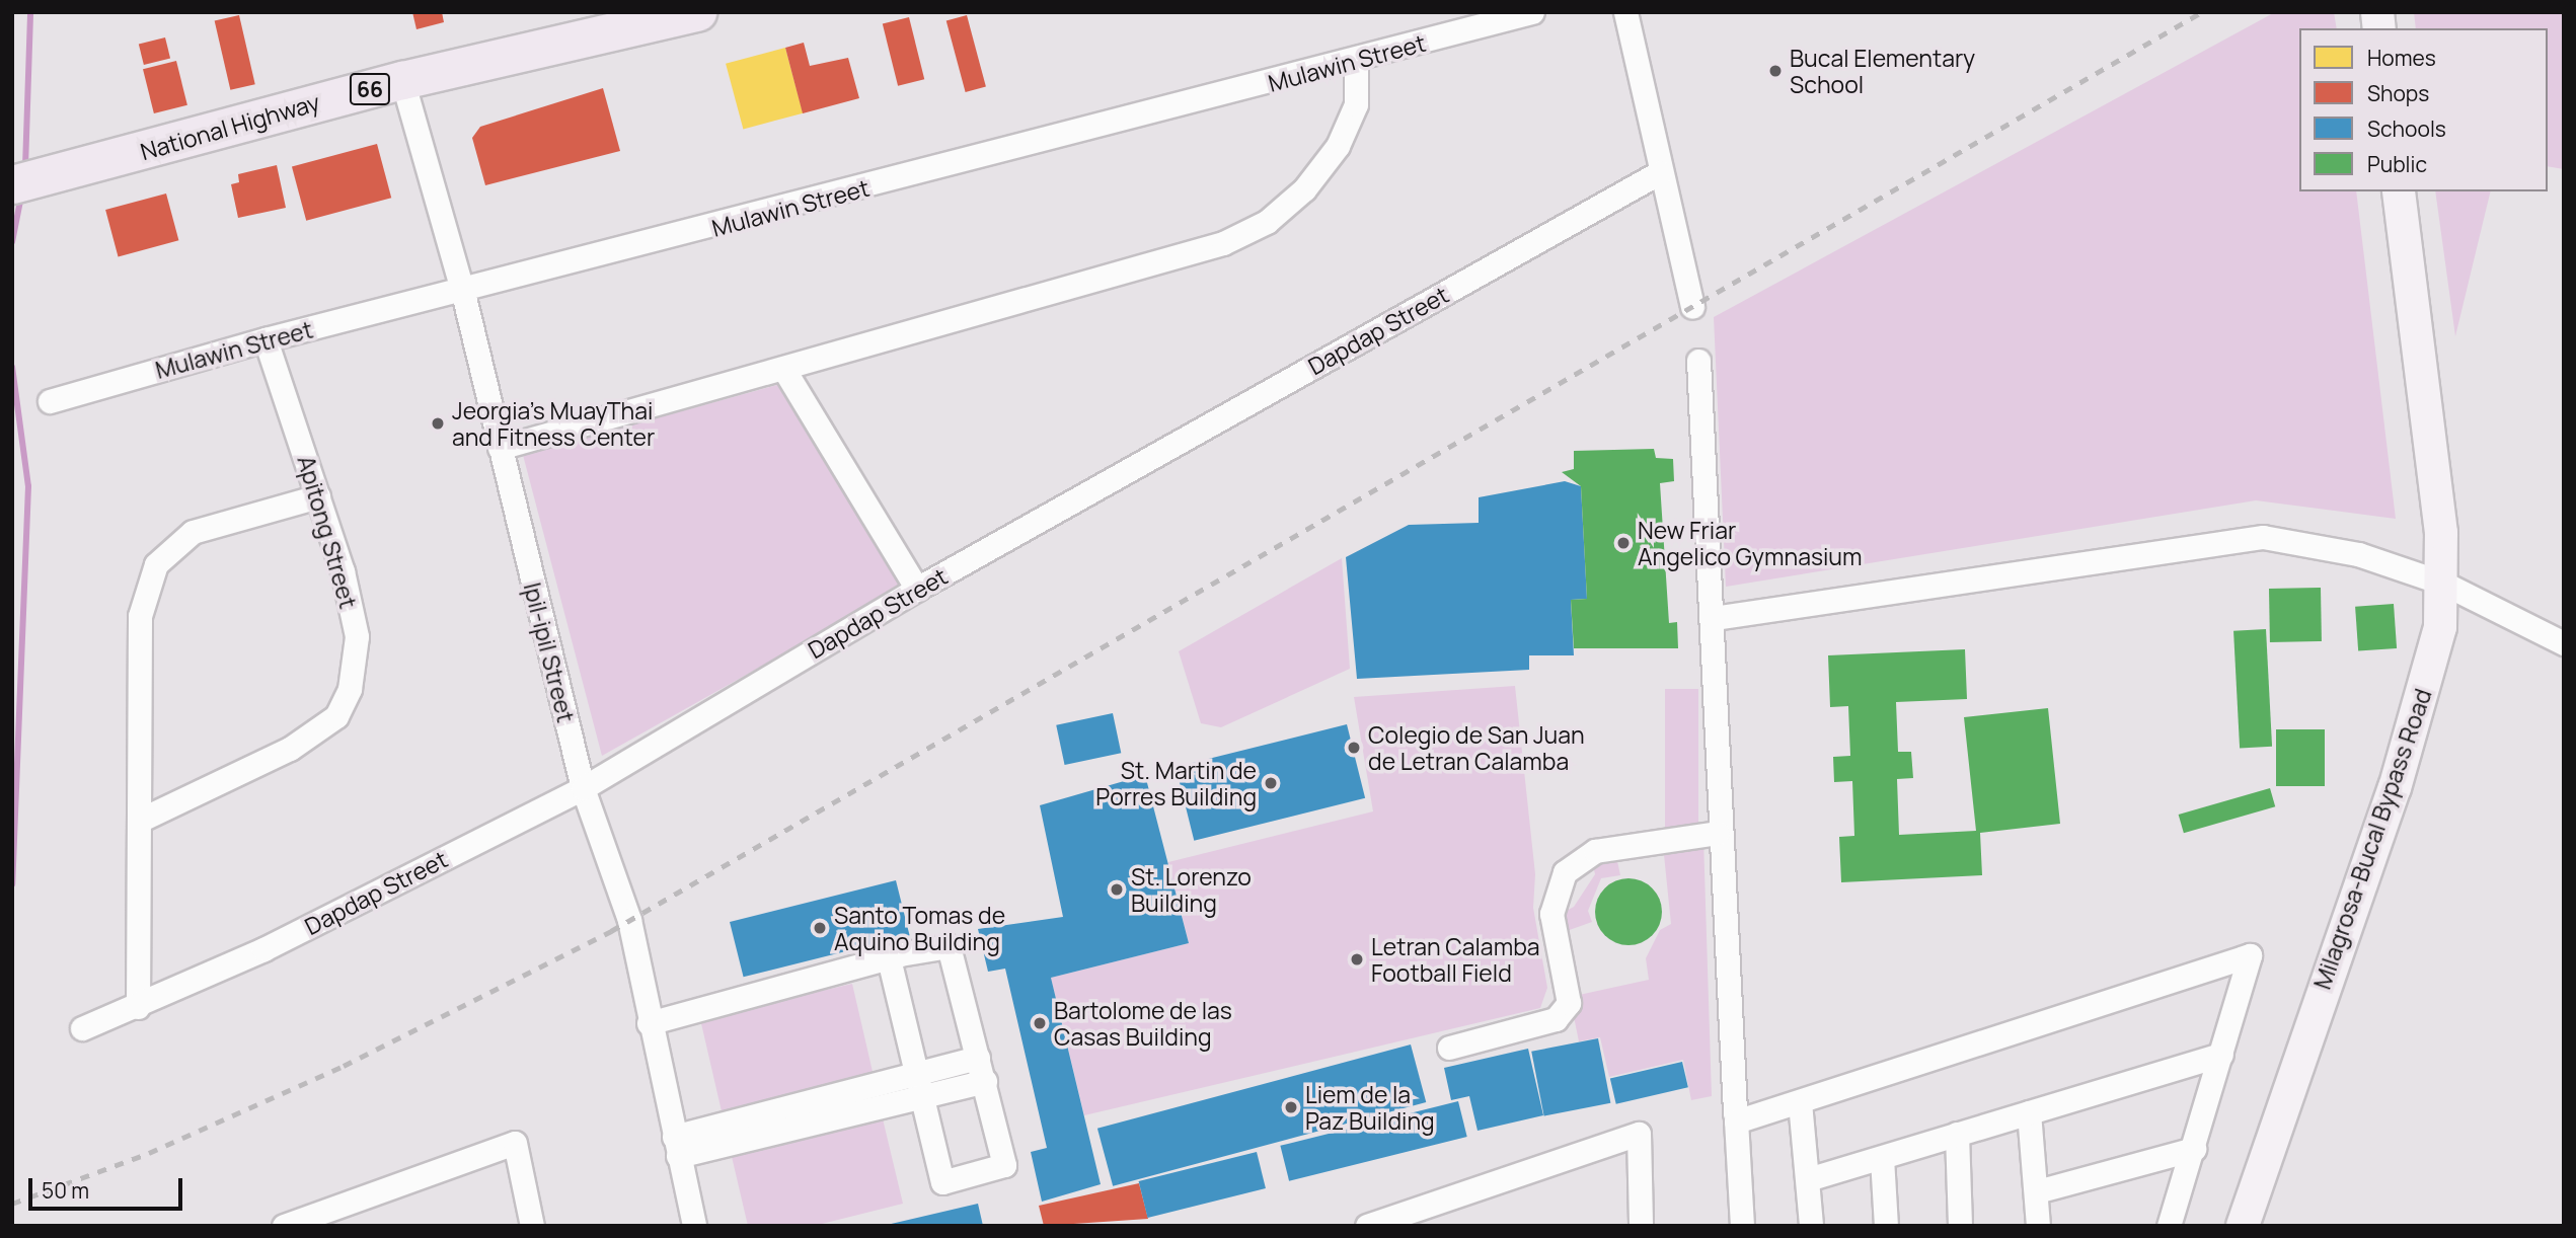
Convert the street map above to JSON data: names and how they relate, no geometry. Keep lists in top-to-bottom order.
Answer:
{
  "streets": {
    "main road": ["66", "National Highway", "Milagrosa-Bucal Bypass Road"],
    "street": [
      "Mulawin Street",
      "Dapdap Street",
      "Apitong Street",
      "Ipil-ipil Street"
    ]
  },
  "crossings": [
    ["Mulawin Street", "Apitong Street"],
    ["Mulawin Street", "Ipil-ipil Street"],
    ["National Highway", "Ipil-ipil Street"],
    ["Dapdap Street", "Ipil-ipil Street"]
  ],
  "places": [
    "Bucal Elementary School",
    "Jeorgia's MuayThai and Fitness Center",
    "New Friar Angelico Gymnasium",
    "Colegio de San Juan de Letran Calamba",
    "St. Martin de Porres Building",
    "St. Lorenzo Building",
    "Santo Tomas de Aquino Building",
    "Letran Calamba Football Field",
    "Bartolome de las Casas Building",
    "Liem de la Paz Building"
  ],
  "legend": [
    "Homes",
    "Shops",
    "Schools",
    "Public"
  ],
  "scale_bar": "50 m"
}
